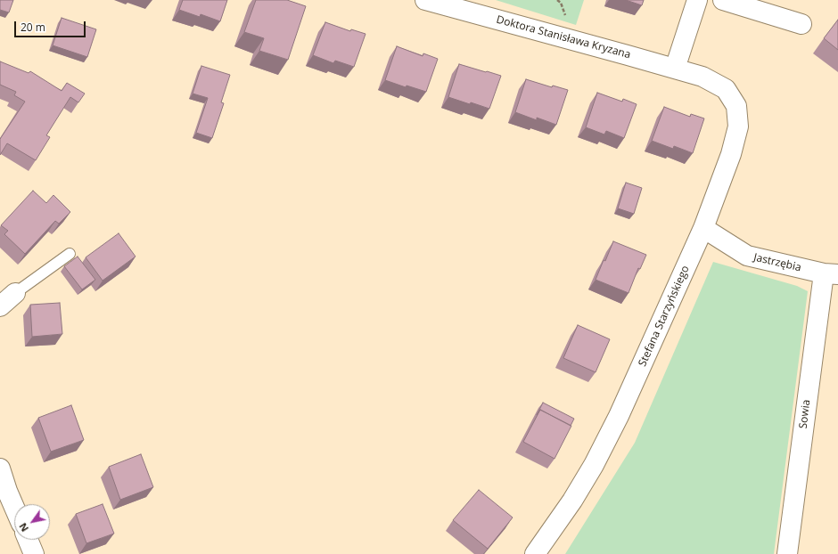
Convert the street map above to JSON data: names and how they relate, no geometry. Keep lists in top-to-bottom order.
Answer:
{
  "streets": {
    "street": [
      "Doktora Stanisława Kryzana",
      "Jastrzębia",
      "Stefana Starzyńskiego",
      "Sowia"
    ]
  },
  "crossings": [
    ["Doktora Stanisława Kryzana", "Stefana Starzyńskiego"],
    ["Jastrzębia", "Stefana Starzyńskiego"],
    ["Jastrzębia", "Sowia"]
  ],
  "scale_bar": "20 m",
  "north": "bottom left"
}
